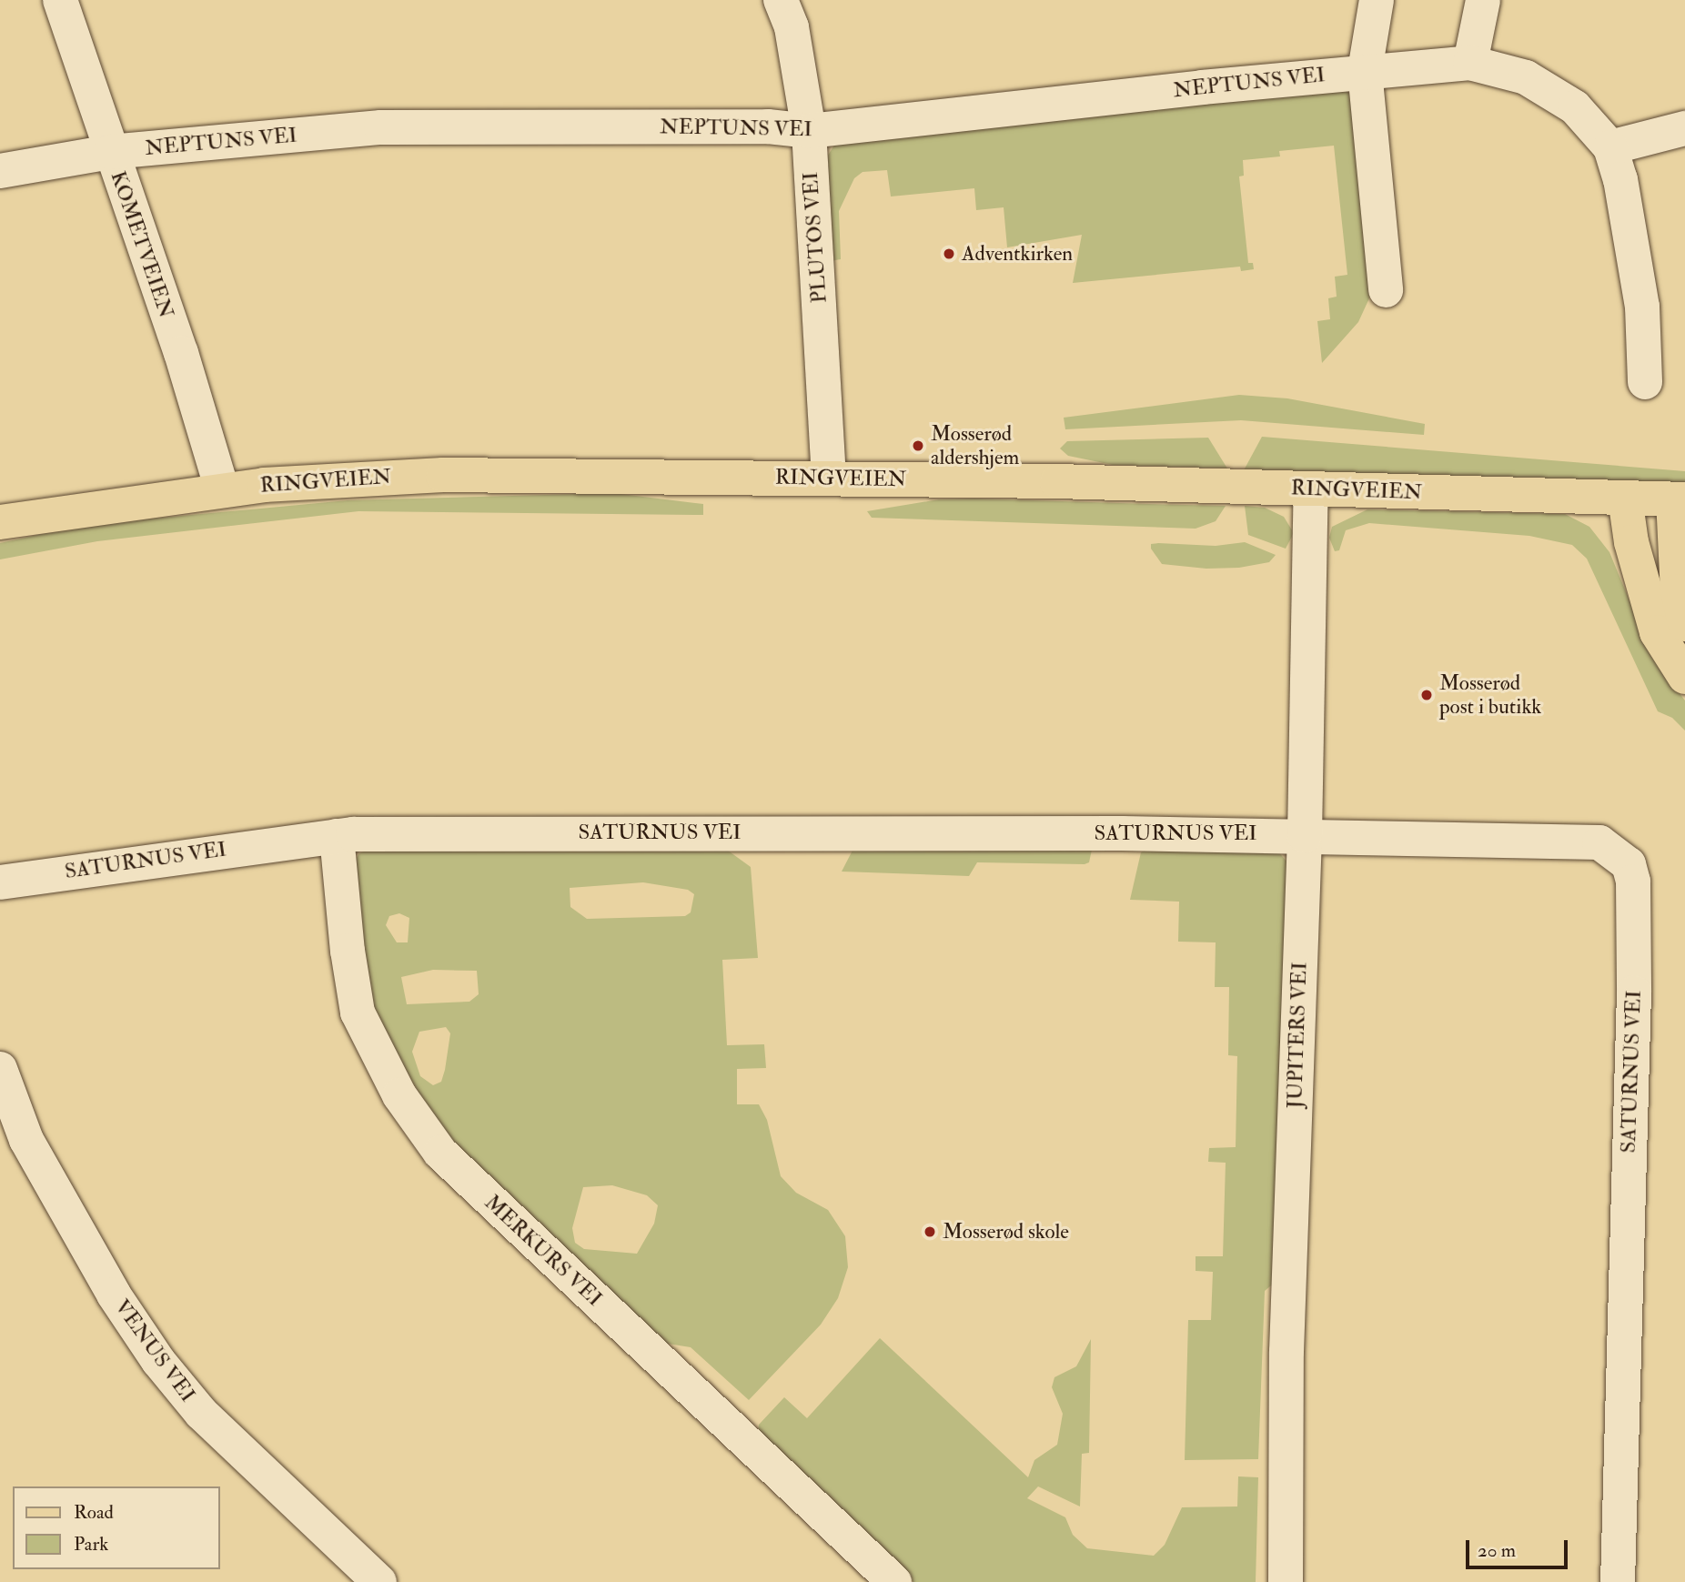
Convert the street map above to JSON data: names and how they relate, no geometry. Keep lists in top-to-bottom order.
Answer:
{
  "streets": {
    "main road": ["RINGVEIEN"],
    "street": [
      "NEPTUNS VEI",
      "PLUTOS VEI",
      "KOMETVEIEN",
      "SATURNUS VEI",
      "JUPITERS VEI",
      "MERKURS VEI",
      "VENUS VEI"
    ]
  },
  "crossings": [
    ["NEPTUNS VEI", "PLUTOS VEI"],
    ["NEPTUNS VEI", "KOMETVEIEN"],
    ["PLUTOS VEI", "RINGVEIEN"],
    ["KOMETVEIEN", "RINGVEIEN"],
    ["RINGVEIEN", "JUPITERS VEI"],
    ["SATURNUS VEI", "JUPITERS VEI"],
    ["SATURNUS VEI", "MERKURS VEI"]
  ],
  "places": [
    "Adventkirken",
    "Mosserød aldershjem",
    "Mosserød post i butikk",
    "Mosserød skole"
  ],
  "legend": ["Road", "Park"],
  "scale_bar": "20 m"
}
